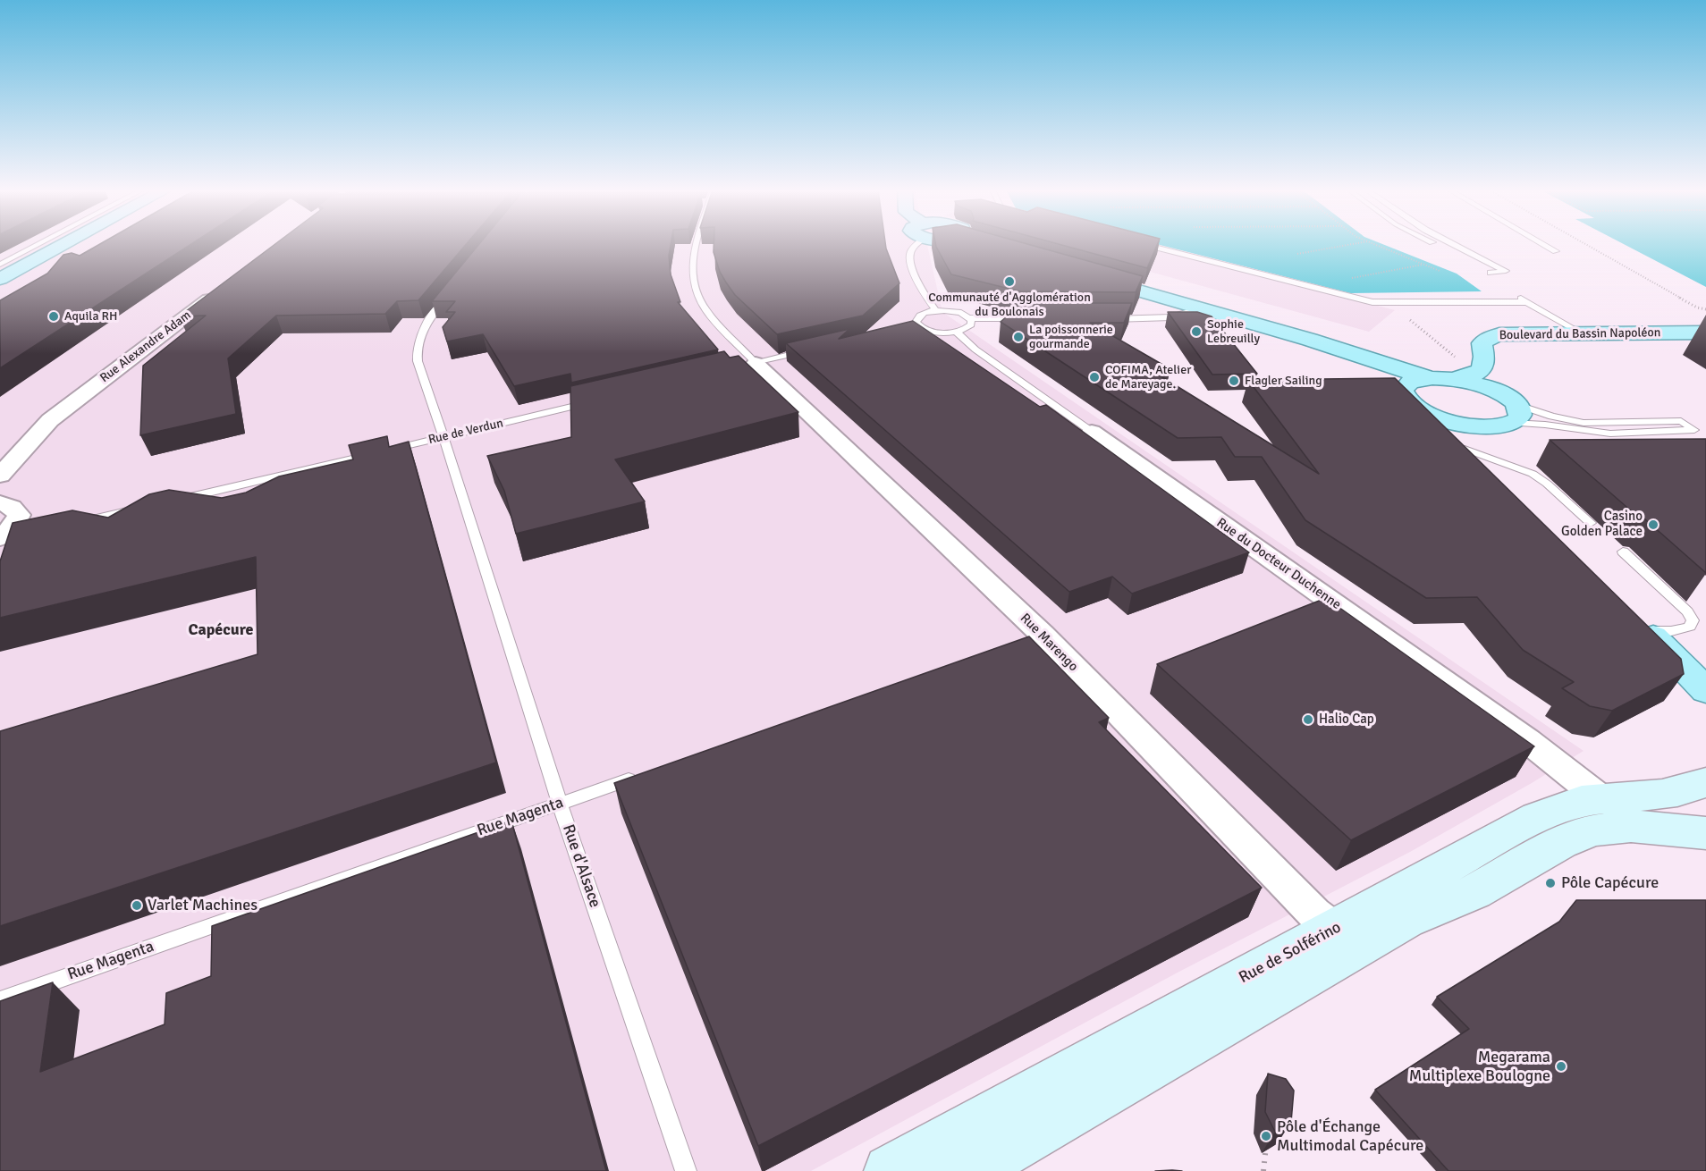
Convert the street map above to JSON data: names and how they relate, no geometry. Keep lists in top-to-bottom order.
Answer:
{
  "streets": {
    "main road": ["Boulevard du Bassin Napoléon", "Rue de Solférino"],
    "street": ["Rue Alexandre Adam", "Rue du Docteur Duchenne", "Rue Marengo"],
    "lane": ["Rue de Verdun", "Rue Magenta", "Rue d'Alsace"]
  },
  "crossings": [
    ["Rue de Verdun", "Rue d'Alsace"],
    ["Rue du Docteur Duchenne", "Rue de Solférino"],
    ["Rue Marengo", "Rue de Solférino"],
    ["Rue Magenta", "Rue d'Alsace"]
  ],
  "districts": ["Capécure"],
  "places": [
    "Communauté d'Agglomération du Boulonais",
    "Aquila RH",
    "Sophie Lebreuilly",
    "La poissonnerie gourmande",
    "COFIMA, Atelier de Mareyage.",
    "Flagler Sailing",
    "Casino Golden Palace",
    "Halio Cap",
    "Pôle Capécure",
    "Varlet Machines",
    "Megarama Multiplexe Boulogne",
    "Pôle d'Échange Multimodal Capécure"
  ]
}
